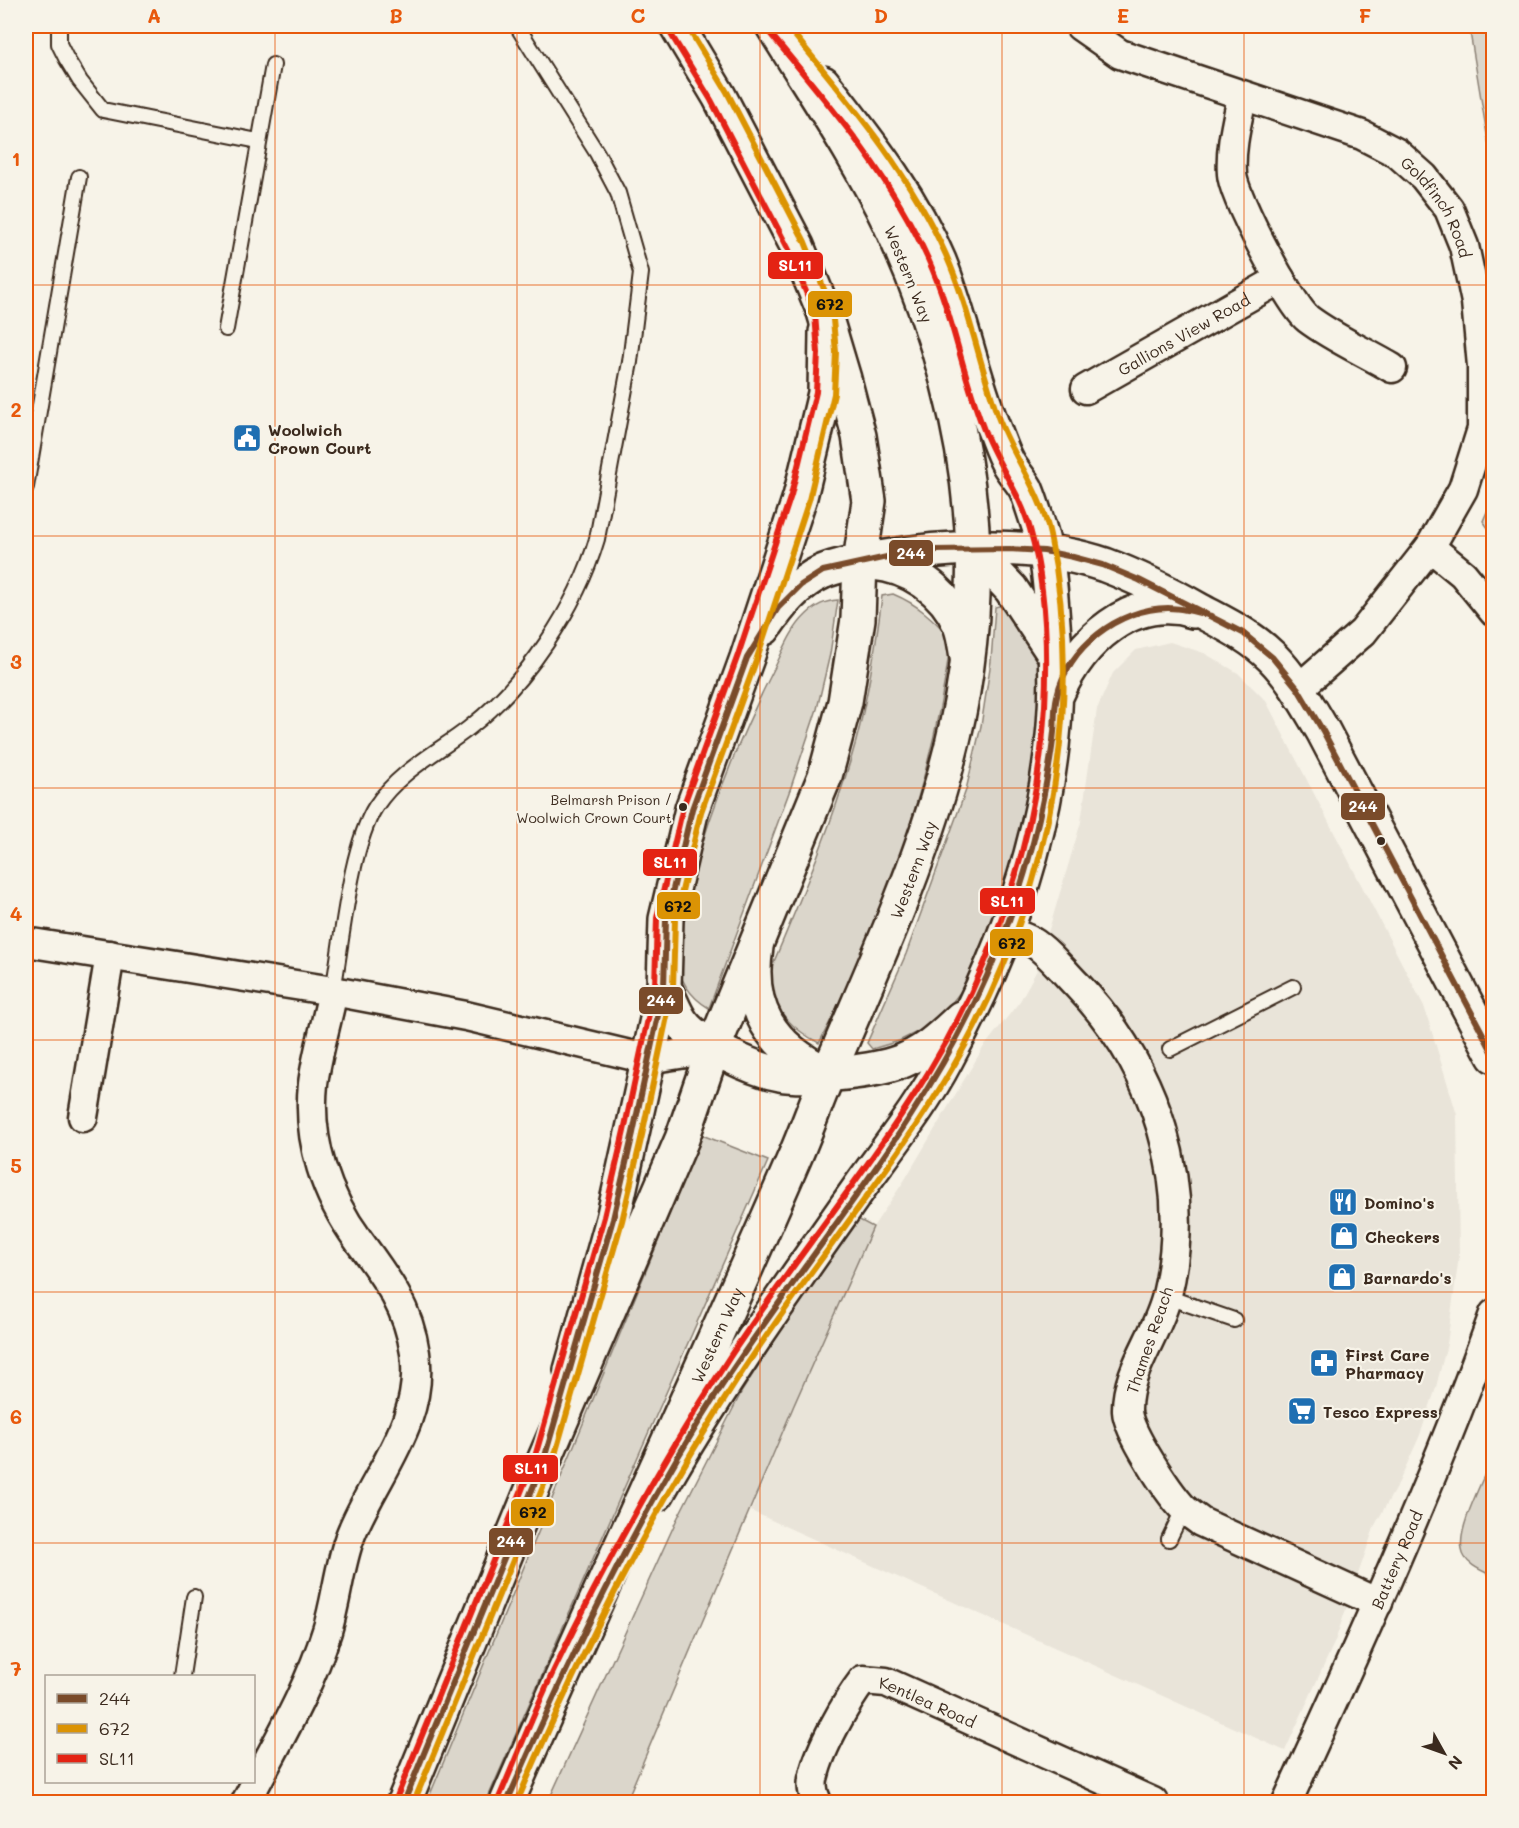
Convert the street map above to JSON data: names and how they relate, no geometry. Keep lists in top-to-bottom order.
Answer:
{
  "streets": {
    "street": [
      "Goldfinch Road",
      "Western Way",
      "Gallions View Road",
      "Thames Reach",
      "Battery Road",
      "Kentlea Road"
    ]
  },
  "crossings": [
    ["Western Way", "Thames Reach"],
    ["Thames Reach", "Battery Road"]
  ],
  "places": {
    "public building": ["Woolwich Crown Court"],
    "other": ["Belmarsh Prison / Woolwich Crown Court"],
    "restaurant": ["Domino's"],
    "shop": ["Checkers", "Barnardo's"],
    "pharmacy": ["First Care Pharmacy"],
    "supermarket": ["Tesco Express"]
  },
  "lines": ["transit line 672", "transit line SL11", "transit line 244"],
  "legend": ["244", "672", "SL11"],
  "north": "bottom right",
  "grid": {
    "columns": [
      "A",
      "B",
      "C",
      "D",
      "E",
      "F"
    ],
    "rows": [
      "1",
      "2",
      "3",
      "4",
      "5",
      "6",
      "7"
    ]
  }
}
